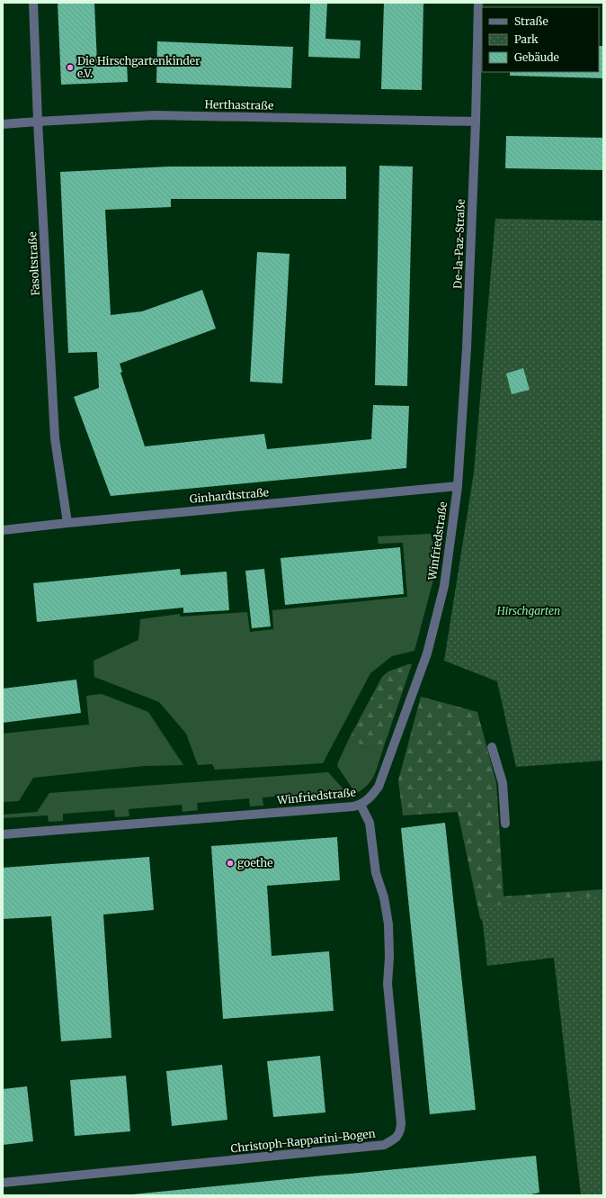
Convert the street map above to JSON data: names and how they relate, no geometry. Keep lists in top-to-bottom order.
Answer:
{
  "streets": {
    "street": [
      "Herthastraße",
      "De-la-Paz-Straße",
      "Fasoltstraße",
      "Ginhardtstraße",
      "Winfriedstraße",
      "Christoph-Rapparini-Bogen"
    ]
  },
  "crossings": [
    ["Herthastraße", "De-la-Paz-Straße"],
    ["Herthastraße", "Fasoltstraße"],
    ["De-la-Paz-Straße", "Ginhardtstraße"],
    ["De-la-Paz-Straße", "Winfriedstraße"],
    ["Fasoltstraße", "Ginhardtstraße"],
    ["Ginhardtstraße", "Winfriedstraße"],
    ["Winfriedstraße", "Christoph-Rapparini-Bogen"]
  ],
  "parks": ["Hirschgarten"],
  "places": ["Die Hirschgartenkinder e.V.", "goethe"],
  "legend": ["Straße", "Park", "Gebäude"]
}
